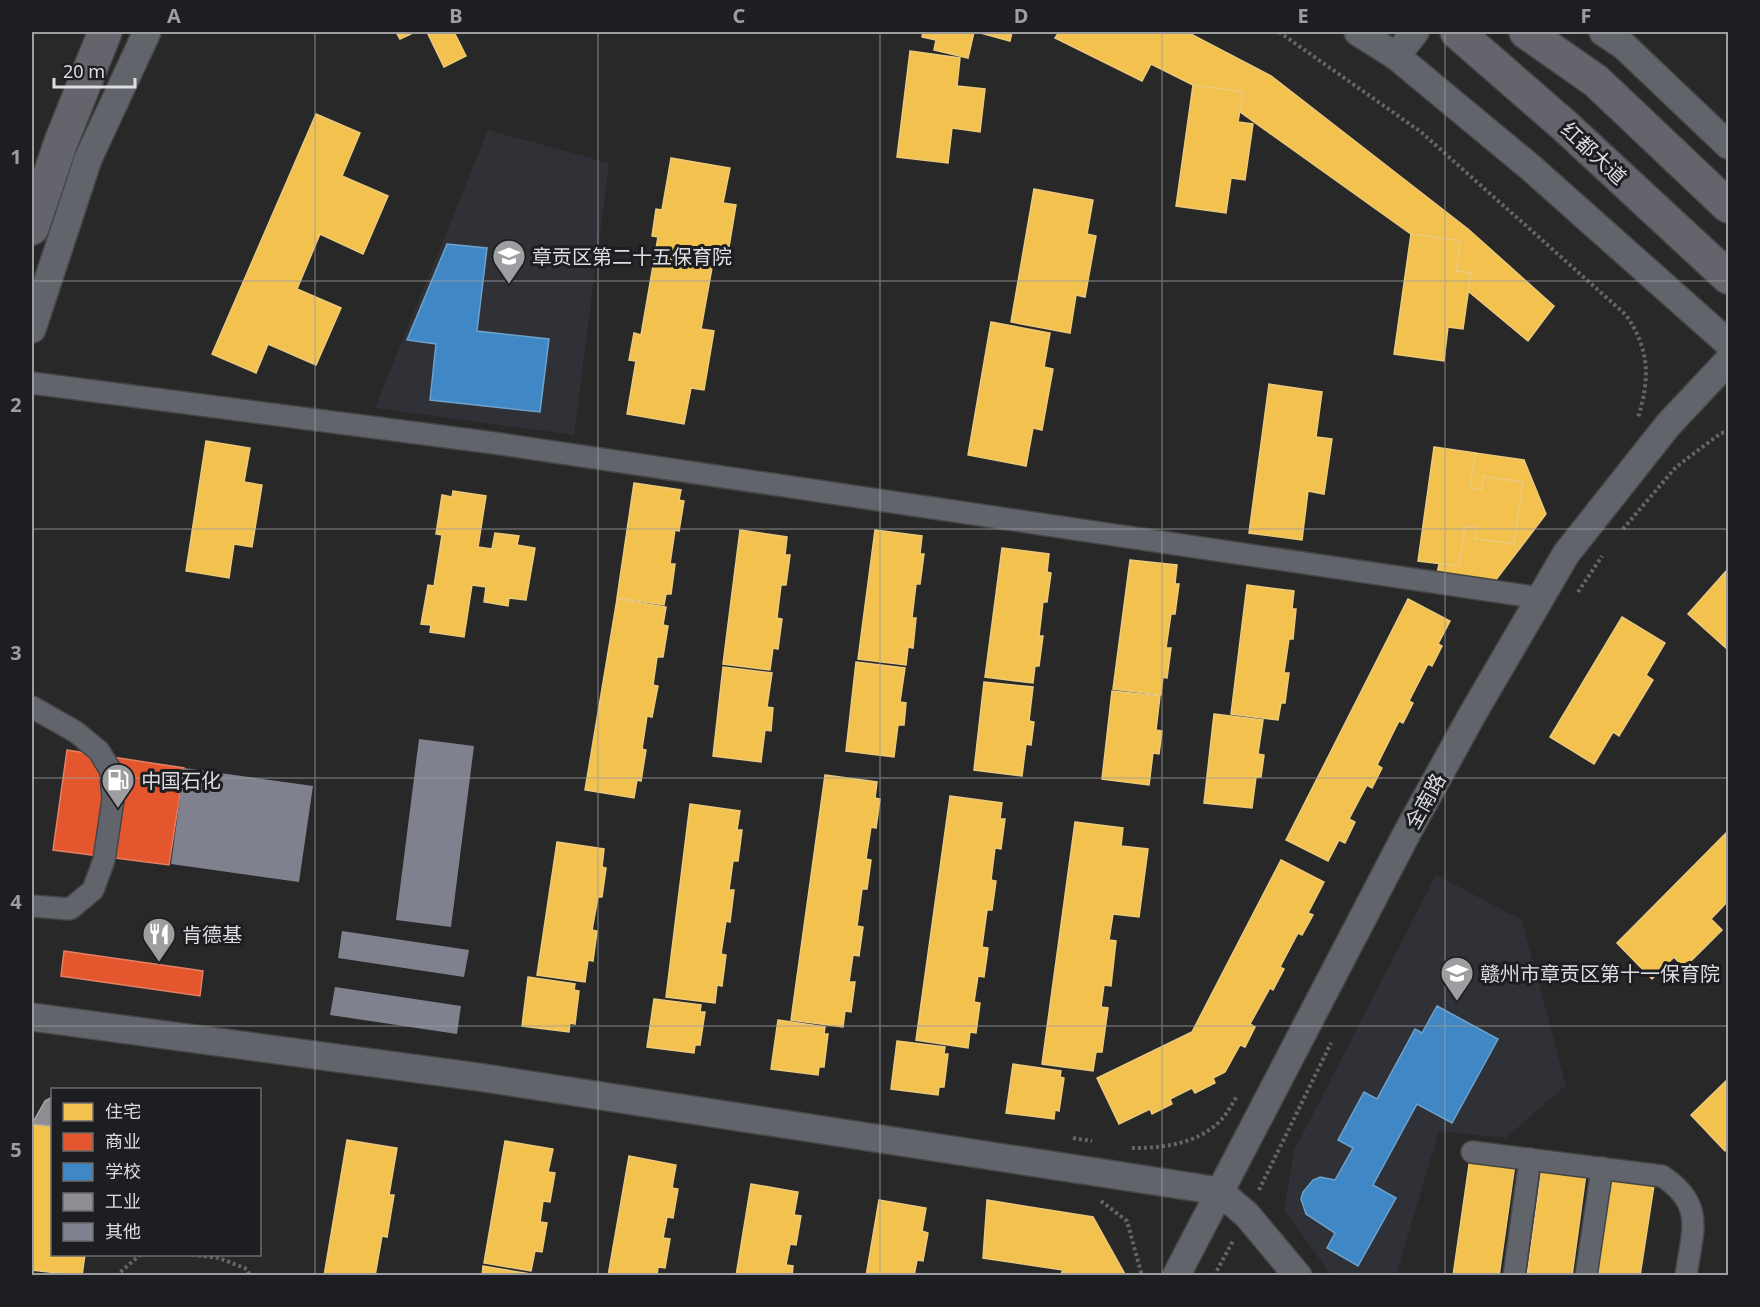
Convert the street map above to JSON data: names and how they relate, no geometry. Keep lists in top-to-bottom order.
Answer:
{
  "streets": {
    "main road": ["红都大道"],
    "street": ["全南路"]
  },
  "places": {
    "school or university": ["章贡区第二十五保育院", "赣州市章贡区第十一保育院"],
    "fuel station": ["中国石化"],
    "restaurant": ["肯德基"]
  },
  "legend": [
    "住宅",
    "商业",
    "学校",
    "工业",
    "其他"
  ],
  "scale_bar": "20 m",
  "grid": {
    "columns": [
      "A",
      "B",
      "C",
      "D",
      "E",
      "F"
    ],
    "rows": [
      "1",
      "2",
      "3",
      "4",
      "5"
    ]
  }
}
